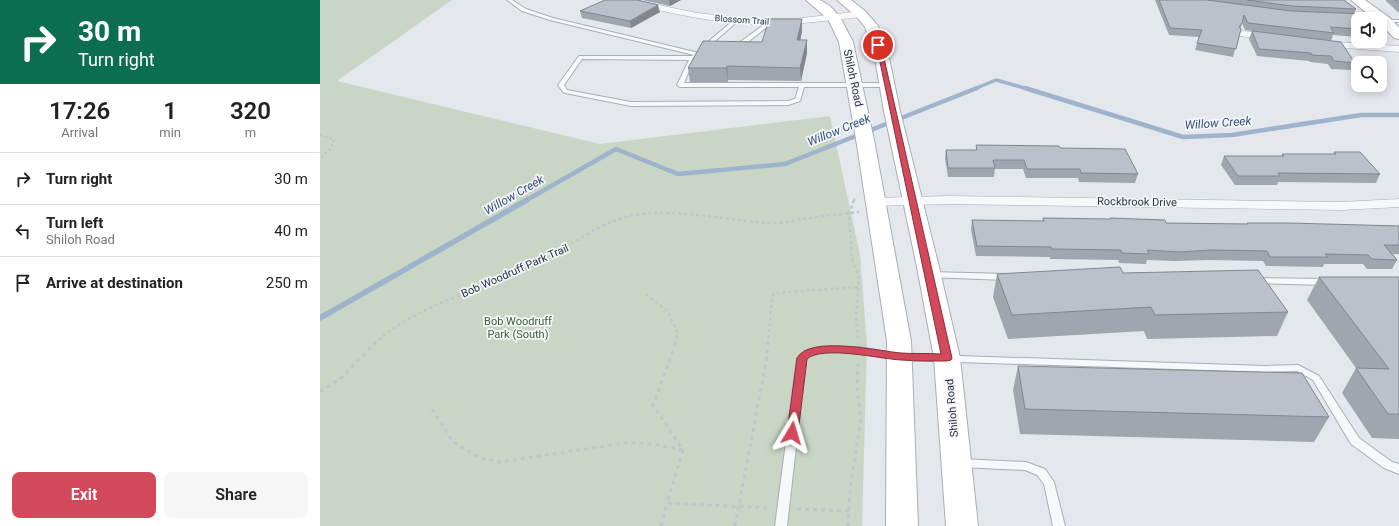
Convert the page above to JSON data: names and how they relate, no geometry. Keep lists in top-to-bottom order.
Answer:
{
  "streets": {
    "main road": ["Shiloh Road"],
    "street": ["Blossom Trail", "Rockbrook Drive"],
    "path": ["Bob Woodruff Park Trail"]
  },
  "crossings": [
    ["Blossom Trail", "Shiloh Road"],
    ["Shiloh Road", "Rockbrook Drive"],
    ["Shiloh Road", "Bob Woodruff Park Trail"],
    ["Rockbrook Drive", "Bob Woodruff Park Trail"]
  ],
  "water": ["Willow Creek"],
  "parks": ["Bob Woodruff Park (South)"],
  "page": {
    "turn": ["30 m", "Turn right"],
    "eta": [
      "17:26",
      "Arrival",
      "1",
      "min",
      "320",
      "m"
    ],
    "list": [
      {
        "name": "Turn right",
        "value": "30 m"
      },
      {
        "name": "Turn left",
        "note": "Shiloh Road",
        "value": "40 m"
      },
      {
        "name": "Arrive at destination",
        "value": "250 m"
      }
    ],
    "buttons": ["Exit", "Share"]
  }
}
